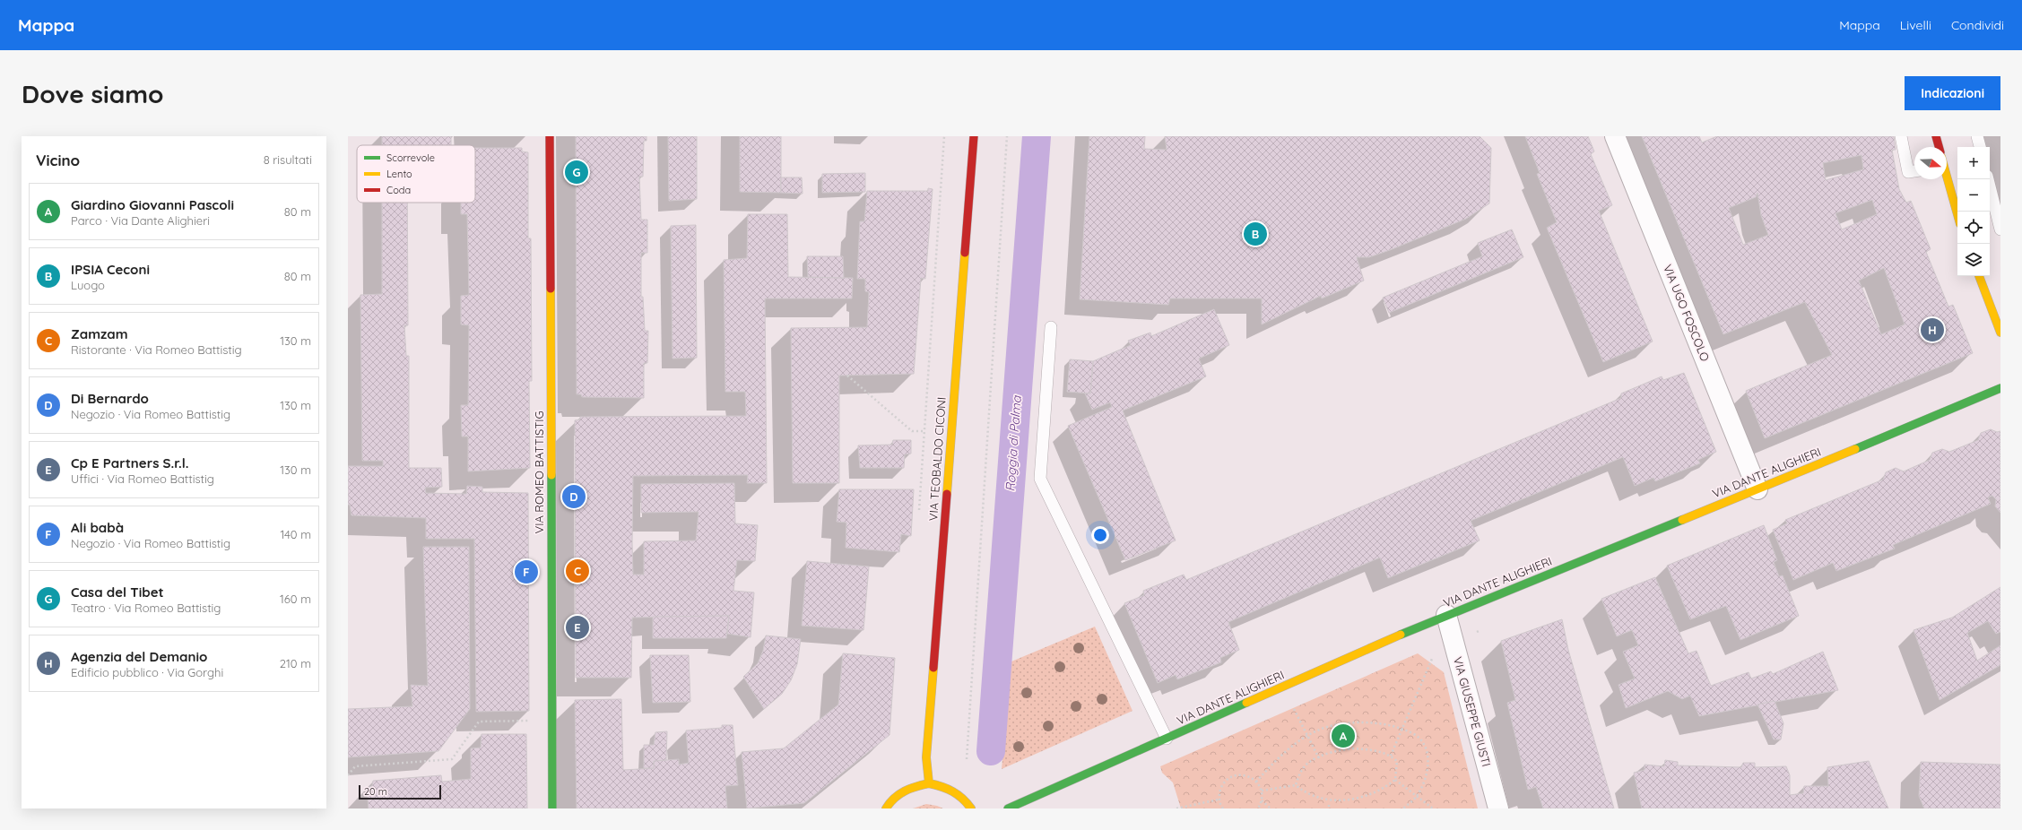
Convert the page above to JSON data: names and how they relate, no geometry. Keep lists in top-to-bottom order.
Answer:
{
  "streets": {
    "street": [
      "VIA UGO FOSCOLO",
      "VIA TEOBALDO CICONI",
      "VIA ROMEO BATTISTIG",
      "VIA DANTE ALIGHIERI",
      "VIA GIUSEPPE GIUSTI"
    ]
  },
  "crossings": [
    ["VIA UGO FOSCOLO", "VIA DANTE ALIGHIERI"],
    ["VIA DANTE ALIGHIERI", "VIA GIUSEPPE GIUSTI"]
  ],
  "water": ["Roggia di Palma"],
  "legend": ["Scorrevole", "Lento", "Coda"],
  "scale_bar": "20 m",
  "north": "right",
  "page": {
    "header": "Mappa",
    "nav": ["Mappa", "Livelli", "Condividi"],
    "buttons": "Indicazioni",
    "title": "Dove siamo",
    "heading": ["Vicino", "8 risultati"],
    "map_buttons": ["+", "−"],
    "pins": [
      "G",
      "B",
      "H",
      "D",
      "C",
      "F",
      "E",
      "A"
    ],
    "list": [
      {
        "mark": "A",
        "name": "Giardino Giovanni Pascoli",
        "note": "Parco · Via Dante Alighieri",
        "value": "80 m"
      },
      {
        "mark": "B",
        "name": "IPSIA Ceconi",
        "note": "Luogo",
        "value": "80 m"
      },
      {
        "mark": "C",
        "name": "Zamzam",
        "note": "Ristorante · Via Romeo Battistig",
        "value": "130 m"
      },
      {
        "mark": "D",
        "name": "Di Bernardo",
        "note": "Negozio · Via Romeo Battistig",
        "value": "130 m"
      },
      {
        "mark": "E",
        "name": "Cp E Partners S.r.l.",
        "note": "Uffici · Via Romeo Battistig",
        "value": "130 m"
      },
      {
        "mark": "F",
        "name": "Ali babà",
        "note": "Negozio · Via Romeo Battistig",
        "value": "140 m"
      },
      {
        "mark": "G",
        "name": "Casa del Tibet",
        "note": "Teatro · Via Romeo Battistig",
        "value": "160 m"
      },
      {
        "mark": "H",
        "name": "Agenzia del Demanio",
        "note": "Edificio pubblico · Via Gorghi",
        "value": "210 m"
      }
    ],
    "scale": "20 m"
  }
}
